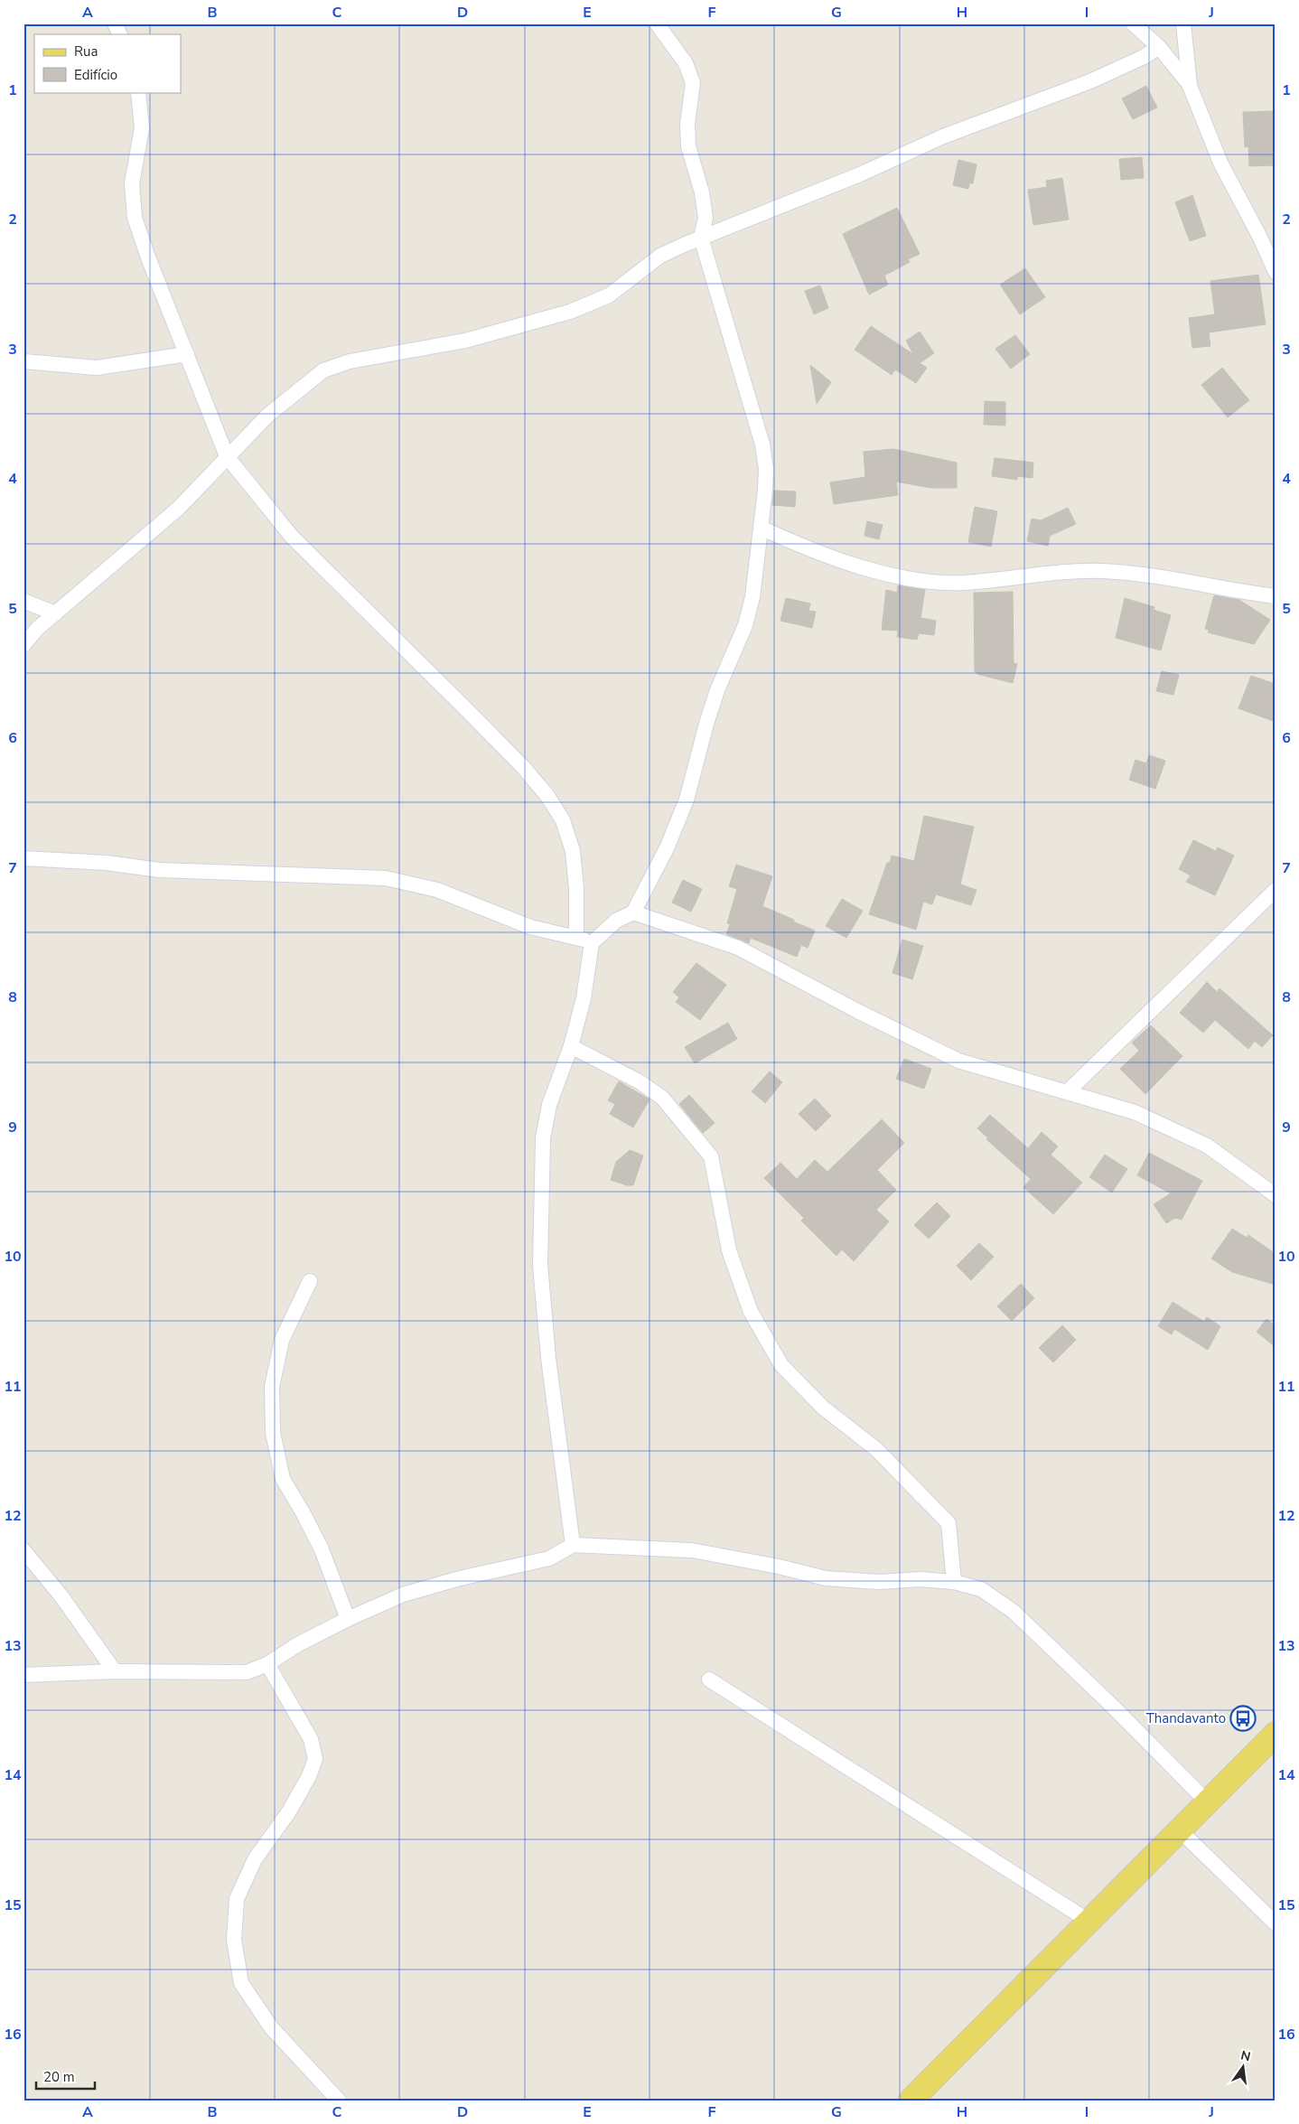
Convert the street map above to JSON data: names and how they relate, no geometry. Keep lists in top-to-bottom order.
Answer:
{
  "places": {
    "bus stop": ["Thandavanto"]
  },
  "legend": ["Rua", "Edifício"],
  "scale_bar": "20 m",
  "north": "top",
  "grid": {
    "columns": [
      "A",
      "B",
      "C",
      "D",
      "E",
      "F",
      "G",
      "H",
      "I",
      "J"
    ],
    "rows": [
      "1",
      "2",
      "3",
      "4",
      "5",
      "6",
      "7",
      "8",
      "9",
      "10",
      "11",
      "12",
      "13",
      "14",
      "15",
      "16"
    ]
  }
}
